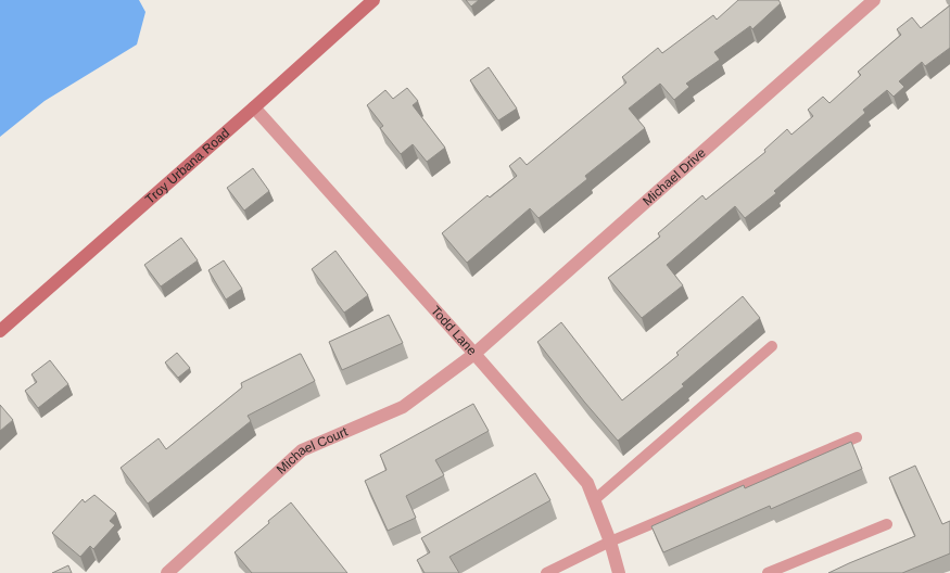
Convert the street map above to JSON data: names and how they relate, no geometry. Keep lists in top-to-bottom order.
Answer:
{
  "streets": {
    "street": [
      "Troy Urbana Road",
      "Michael Drive",
      "Todd Lane",
      "Michael Court"
    ]
  },
  "crossings": [
    ["Troy Urbana Road", "Todd Lane"],
    ["Michael Drive", "Todd Lane"],
    ["Michael Drive", "Michael Court"],
    ["Todd Lane", "Michael Court"]
  ]
}
